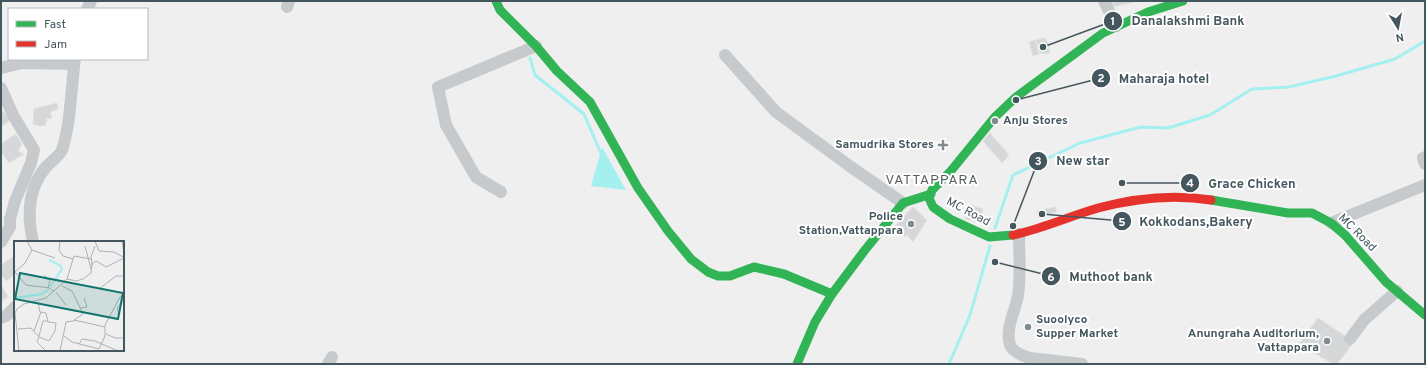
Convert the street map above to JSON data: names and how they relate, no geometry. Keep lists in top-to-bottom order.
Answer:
{
  "streets": {
    "main road": ["MC Road"]
  },
  "districts": ["VATTAPPARA"],
  "places": {
    "other": [
      "Danalakshmi Bank",
      "Maharaja hotel",
      "Anju Stores",
      "Grace Chicken",
      "Kokkodans,Bakery",
      "Police Station,Vattappara",
      "New star",
      "Muthoot bank",
      "Suoolyco Supper Market",
      "Anungraha Auditorium, Vattappara"
    ],
    "health": ["Samudrika Stores"]
  },
  "legend": ["Fast", "Jam"],
  "north": "bottom"
}
